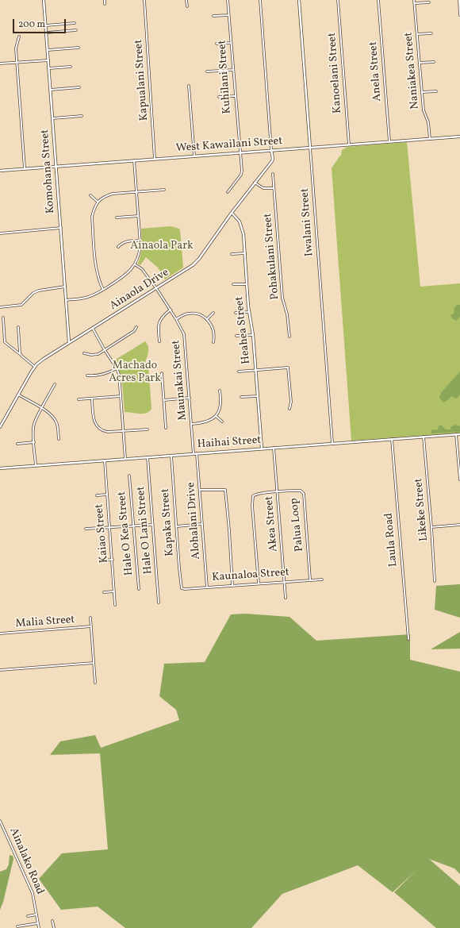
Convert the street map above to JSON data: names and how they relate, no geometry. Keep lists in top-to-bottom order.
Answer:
{
  "streets": {
    "street": [
      "Naniakea Street",
      "Anela Street",
      "Kanoelani Street",
      "Kuhilani Street",
      "Kapualani Street",
      "West Kawailani Street",
      "Komohana Street",
      "Iwalani Street",
      "Pohakulani Street",
      "Ainaola Drive",
      "Heahea Street",
      "Maunakai Street",
      "Haihai Street",
      "Likeke Street",
      "Alohalani Drive",
      "Kapaka Street",
      "Akea Street",
      "Palua Loop",
      "Hale O Lani Street",
      "Kaiao Street",
      "Hale O Kea Street",
      "Laula Road",
      "Kaunaloa Street",
      "Malia Street",
      "Ainalako Road"
    ]
  },
  "crossings": [
    ["Naniakea Street", "West Kawailani Street"],
    ["Anela Street", "West Kawailani Street"],
    ["Kanoelani Street", "West Kawailani Street"],
    ["Kuhilani Street", "West Kawailani Street"],
    ["Kapualani Street", "West Kawailani Street"],
    ["West Kawailani Street", "Komohana Street"],
    ["West Kawailani Street", "Iwalani Street"],
    ["West Kawailani Street", "Ainaola Drive"],
    ["Komohana Street", "Ainaola Drive"],
    ["Iwalani Street", "Haihai Street"],
    ["Ainaola Drive", "Heahea Street"],
    ["Ainaola Drive", "Maunakai Street"],
    ["Heahea Street", "Haihai Street"],
    ["Maunakai Street", "Haihai Street"],
    ["Haihai Street", "Likeke Street"],
    ["Haihai Street", "Alohalani Drive"],
    ["Haihai Street", "Kapaka Street"],
    ["Haihai Street", "Akea Street"],
    ["Haihai Street", "Hale O Lani Street"],
    ["Haihai Street", "Kaiao Street"],
    ["Haihai Street", "Laula Road"],
    ["Alohalani Drive", "Kaunaloa Street"],
    ["Kapaka Street", "Kaunaloa Street"],
    ["Akea Street", "Palua Loop"],
    ["Akea Street", "Kaunaloa Street"],
    ["Palua Loop", "Kaunaloa Street"]
  ],
  "parks": ["Ainaola Park", "Machado Acres Park"],
  "scale_bar": "200 m"
}
